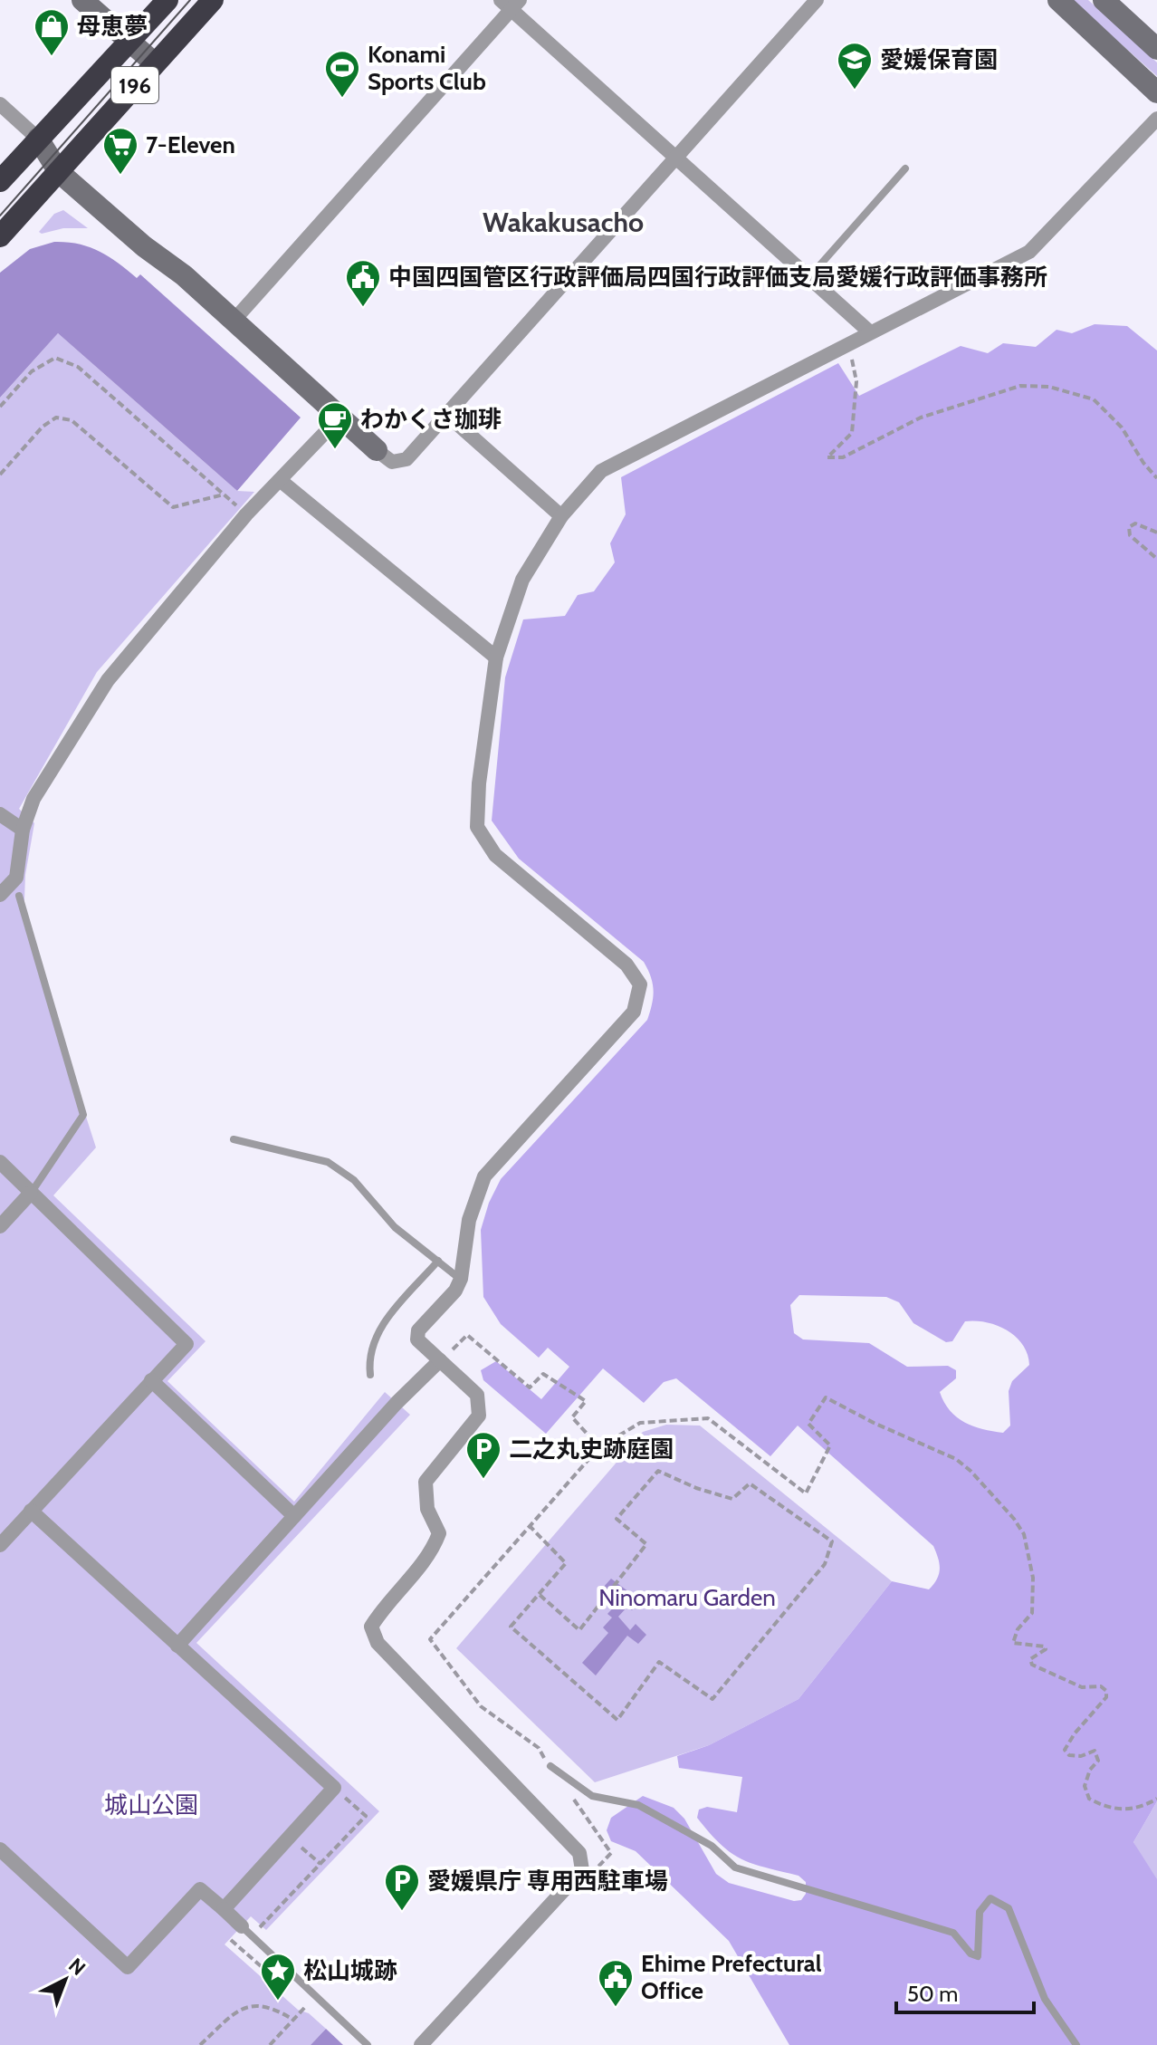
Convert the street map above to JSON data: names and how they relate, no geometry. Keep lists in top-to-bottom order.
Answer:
{
  "streets": {
    "highway": ["196"]
  },
  "districts": ["Wakakusacho"],
  "parks": ["Ninomaru Garden", "城山公園"],
  "places": {
    "shop": ["母恵夢"],
    "school or university": ["愛媛保育園"],
    "sports": ["Konami Sports Club"],
    "supermarket": ["7-Eleven"],
    "public building": ["中国四国管区行政評価局四国行政評価支局愛媛行政評価事務所", "Ehime Prefectural Office"],
    "cafe": ["わかくさ珈琲"],
    "parking": ["二之丸史跡庭園", "愛媛県庁 専用西駐車場"],
    "place": ["松山城跡"]
  },
  "scale_bar": "50 m",
  "north": "top right"
}
